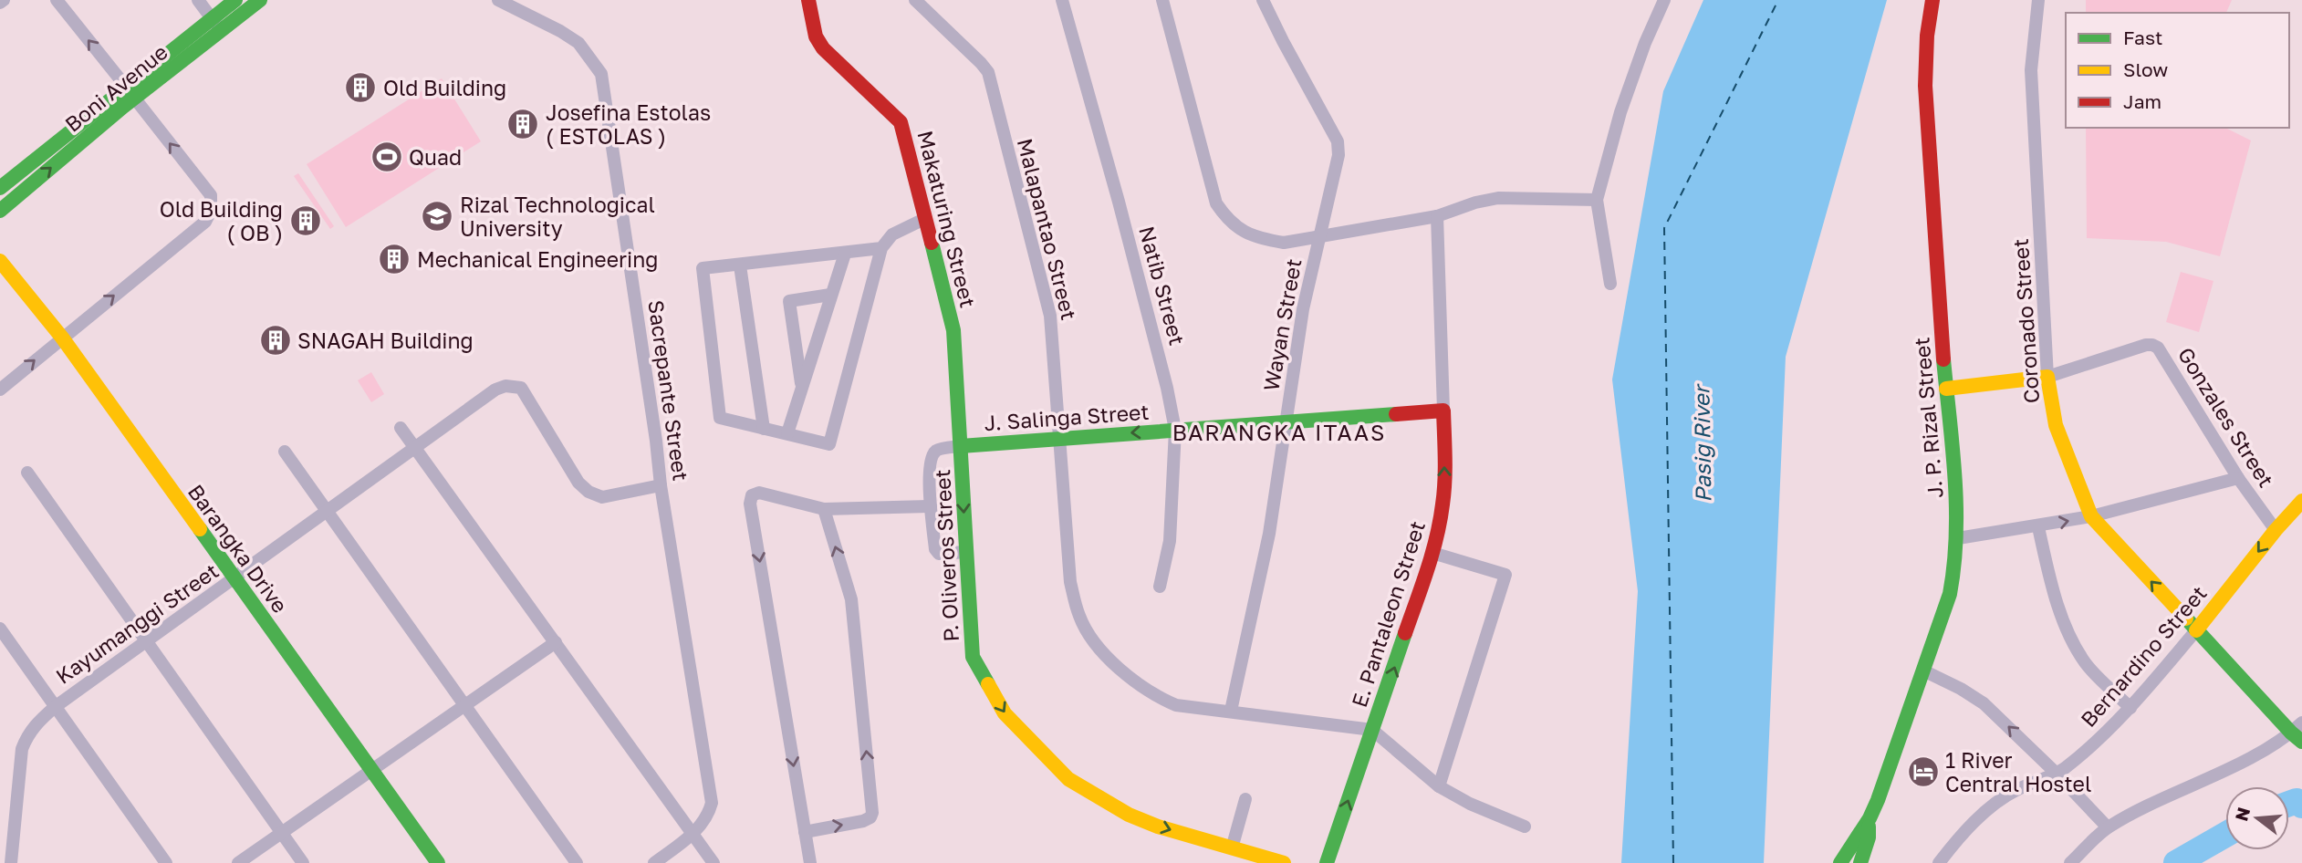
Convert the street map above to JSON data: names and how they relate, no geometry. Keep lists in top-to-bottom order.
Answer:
{
  "streets": {
    "street": [
      "Boni Avenue",
      "Makaturing Street",
      "Malapantao Street",
      "Natib Street",
      "Coronado Street",
      "Wayan Street",
      "Sacrepante Street",
      "J. Salinga Street",
      "Gonzales Street",
      "J. P. Rizal Street",
      "Barangka Drive",
      "P. Oliveros Street",
      "E. Pantaleon Street",
      "Kayumanggi Street",
      "Bernardino Street"
    ]
  },
  "crossings": [
    ["Makaturing Street", "J. Salinga Street"],
    ["Makaturing Street", "P. Oliveros Street"],
    ["Malapantao Street", "Wayan Street"],
    ["Malapantao Street", "J. Salinga Street"],
    ["Natib Street", "J. Salinga Street"],
    ["Coronado Street", "Gonzales Street"],
    ["Coronado Street", "Bernardino Street"],
    ["Wayan Street", "J. Salinga Street"],
    ["Sacrepante Street", "Kayumanggi Street"],
    ["J. Salinga Street", "P. Oliveros Street"],
    ["J. Salinga Street", "E. Pantaleon Street"],
    ["Gonzales Street", "J. P. Rizal Street"],
    ["Gonzales Street", "Bernardino Street"],
    ["Barangka Drive", "Kayumanggi Street"]
  ],
  "one_way": ["P. Oliveros Street", "E. Pantaleon Street"],
  "districts": ["BARANGKA ITAAS"],
  "water": ["Pasig River"],
  "places": {
    "building": [
      "Old Building",
      "Josefina Estolas ( ESTOLAS )",
      "Old Building ( OB )",
      "Mechanical Engineering",
      "SNAGAH Building"
    ],
    "sports": ["Quad"],
    "school or university": ["Rizal Technological University"],
    "hotel": ["1 River Central Hostel"]
  },
  "legend": ["Fast", "Slow", "Jam"],
  "north": "left"
}
